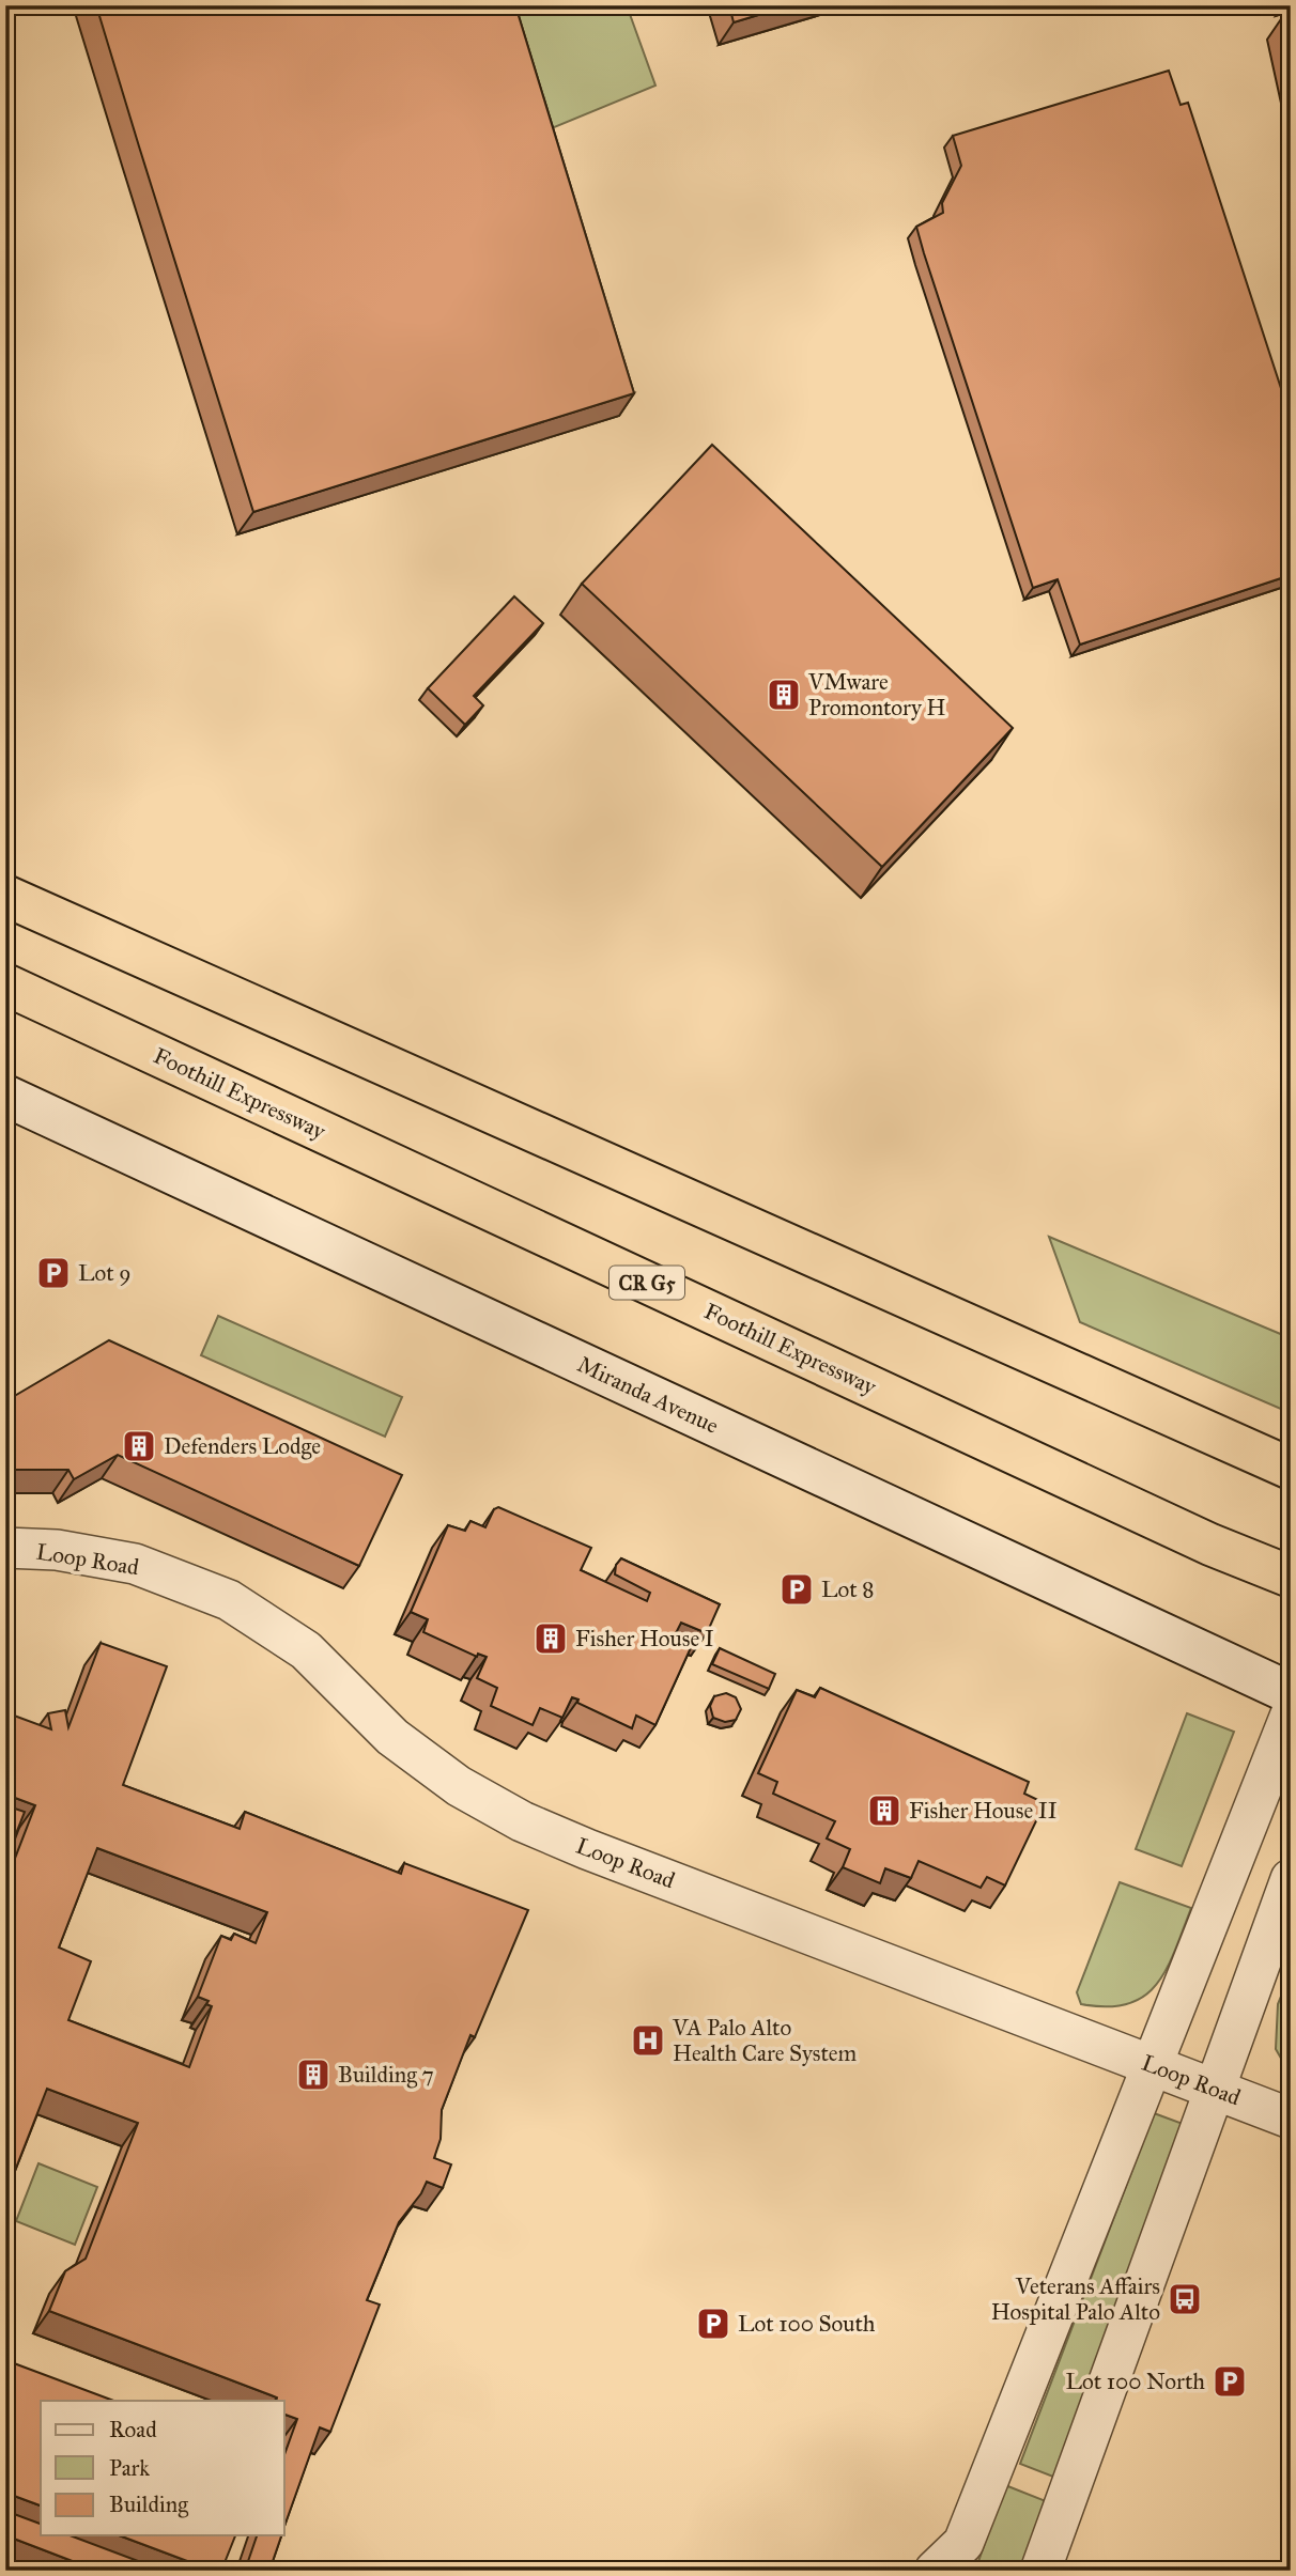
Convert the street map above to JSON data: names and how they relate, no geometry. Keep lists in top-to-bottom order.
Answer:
{
  "streets": {
    "highway": ["Foothill Expressway", "CR G5"],
    "street": ["Miranda Avenue", "Loop Road"]
  },
  "places": {
    "building": [
      "VMware Promontory H",
      "Defenders Lodge",
      "Fisher House I",
      "Fisher House II",
      "Building 7"
    ],
    "parking": [
      "Lot 9",
      "Lot 8",
      "Lot 100 South",
      "Lot 100 North"
    ],
    "hospital": ["VA Palo Alto Health Care System"],
    "bus stop": ["Veterans Affairs Hospital Palo Alto"]
  },
  "legend": ["Road", "Park", "Building"]
}
